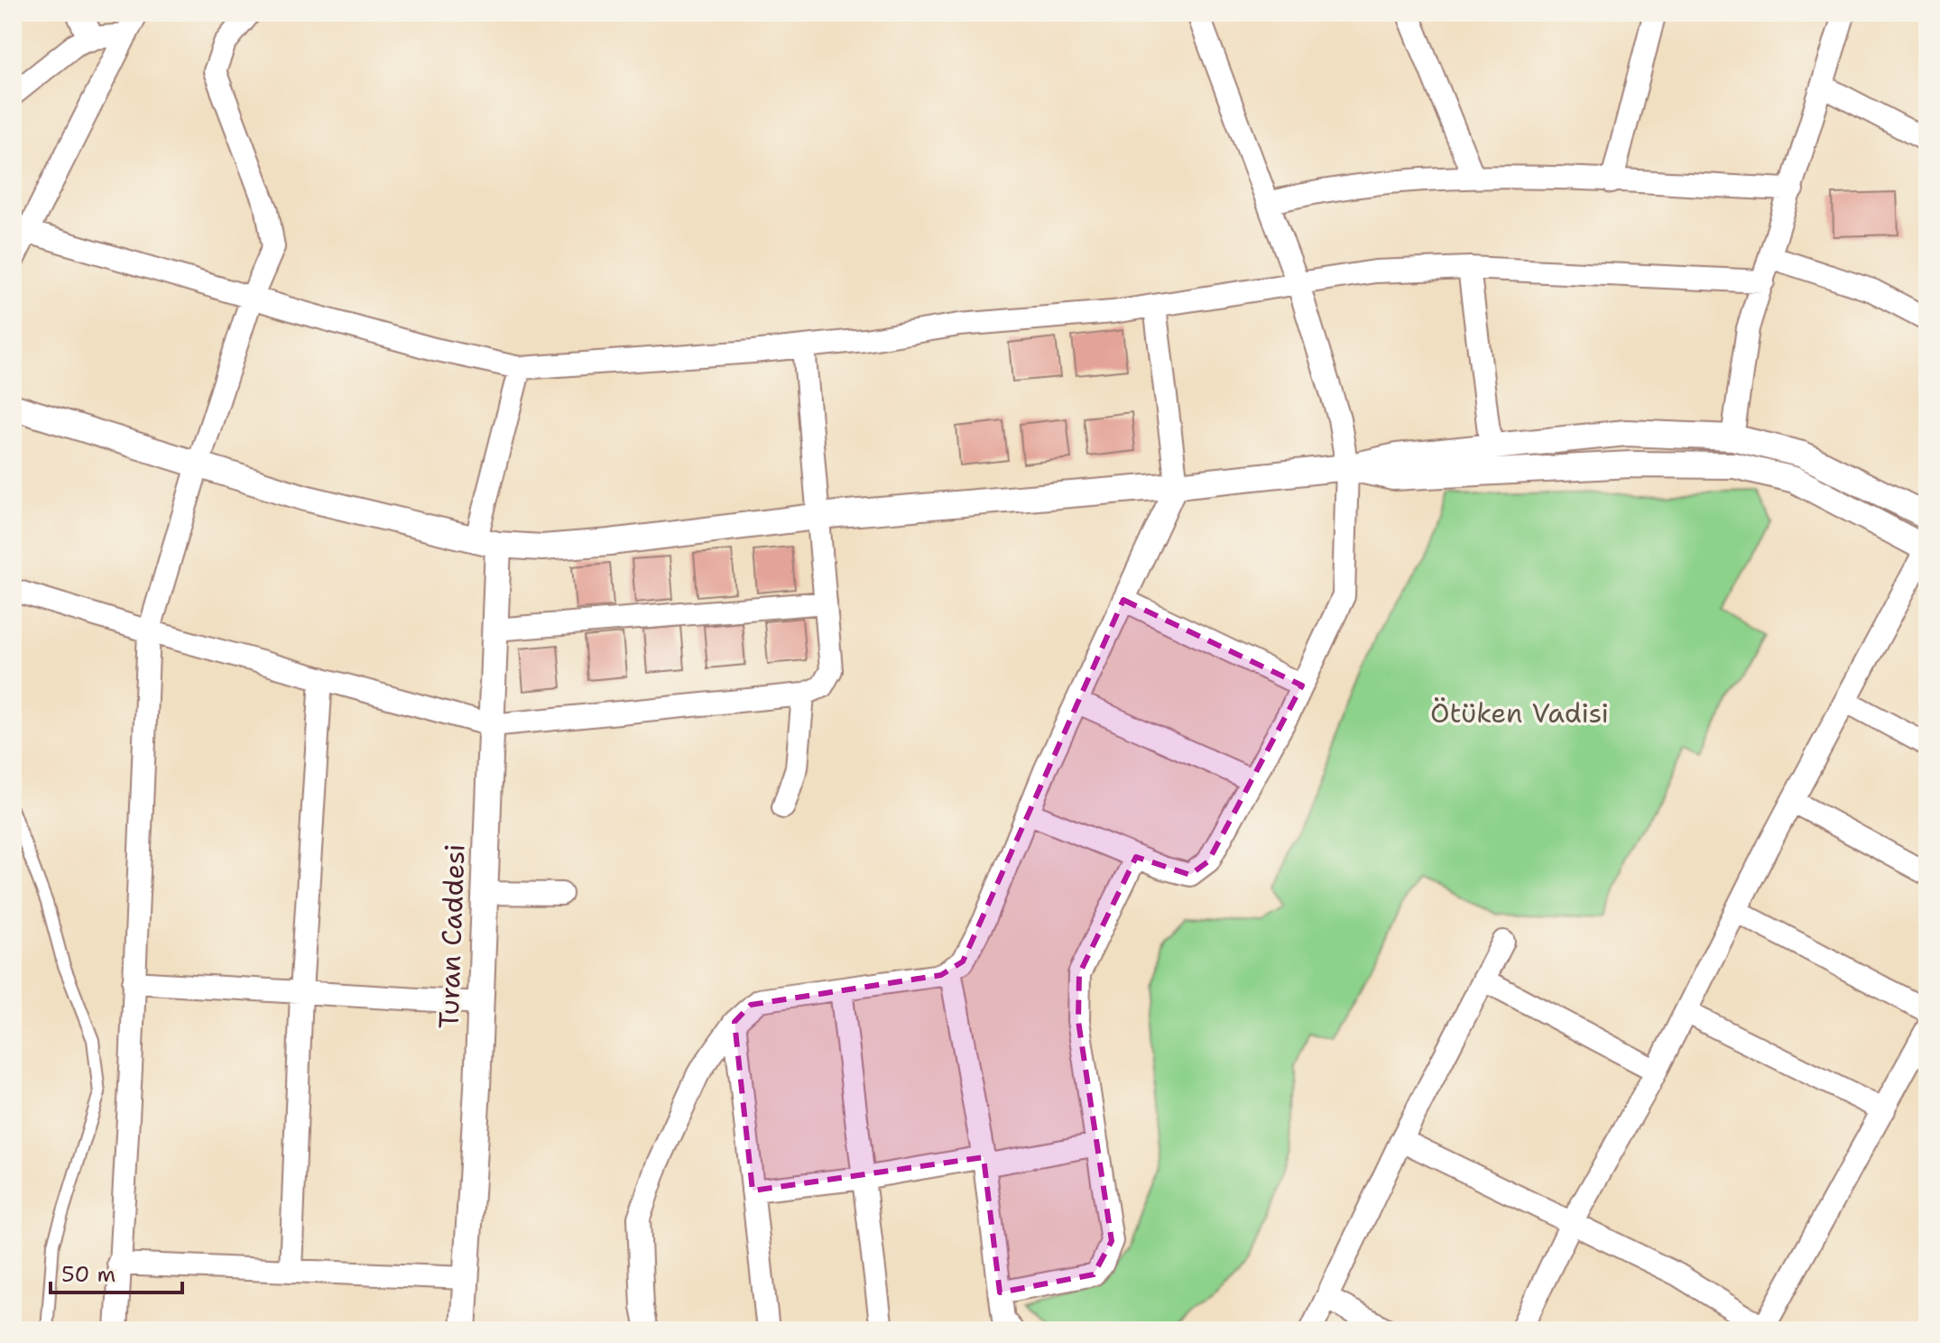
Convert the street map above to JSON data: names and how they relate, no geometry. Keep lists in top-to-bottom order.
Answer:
{
  "streets": {
    "street": ["Turan Caddesi"]
  },
  "parks": ["Ötüken Vadisi"],
  "scale_bar": "50 m"
}
